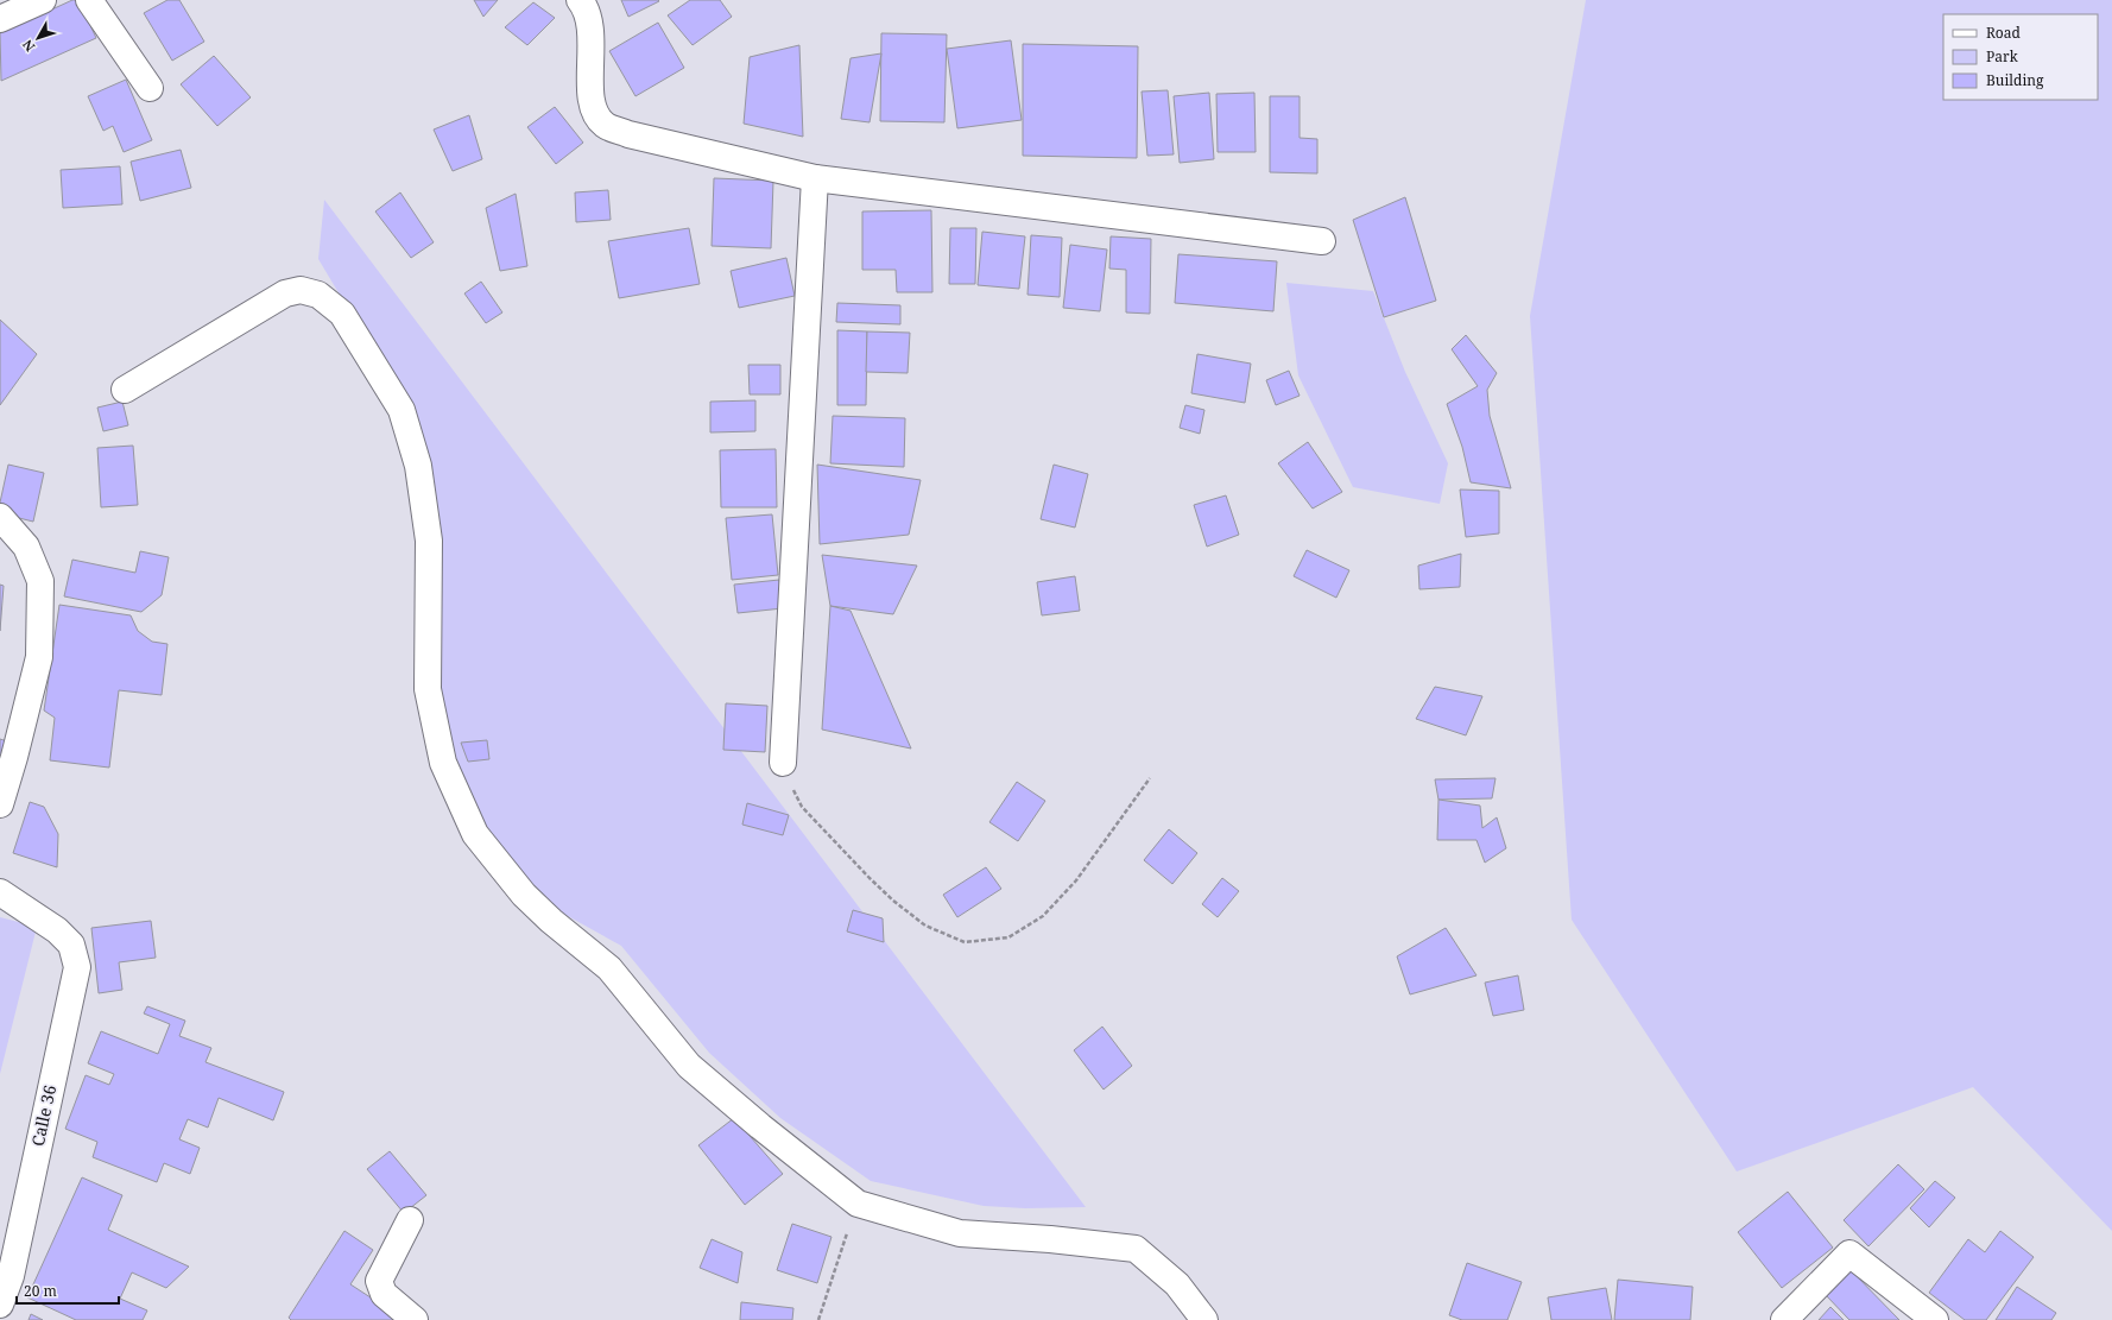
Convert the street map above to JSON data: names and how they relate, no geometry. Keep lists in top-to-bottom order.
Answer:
{
  "streets": {
    "street": ["Calle 36"]
  },
  "legend": ["Road", "Park", "Building"],
  "scale_bar": "20 m",
  "north": "bottom left"
}
